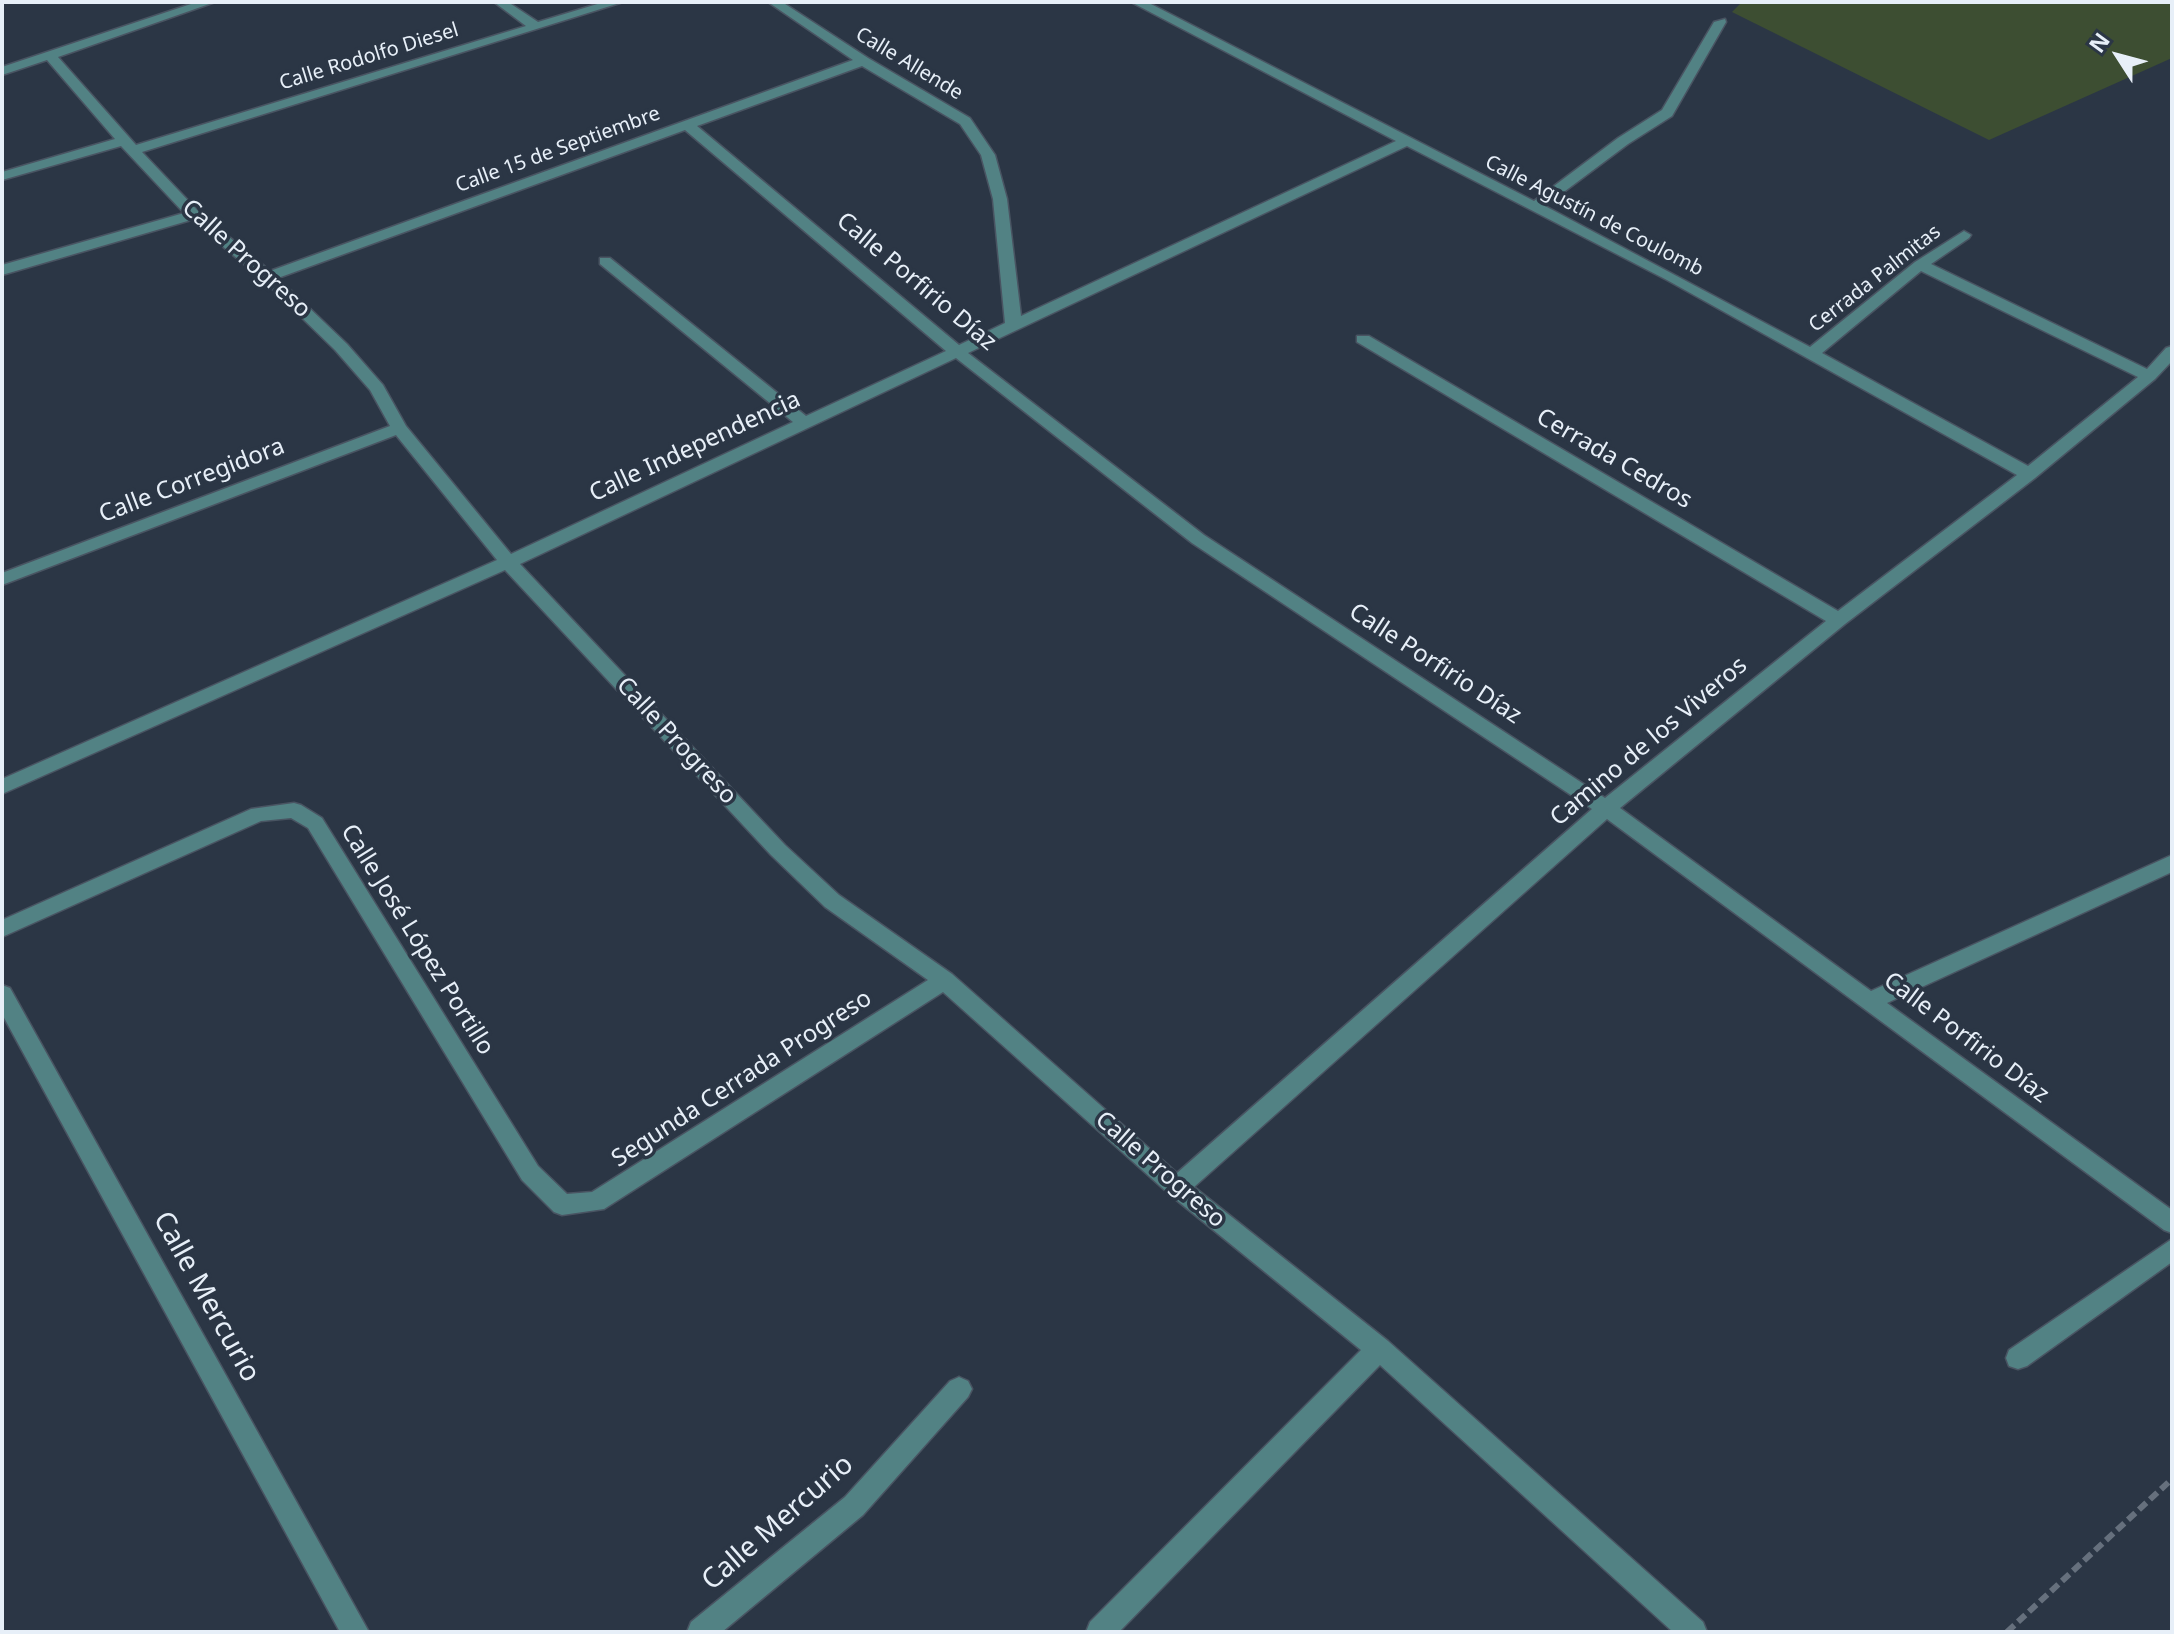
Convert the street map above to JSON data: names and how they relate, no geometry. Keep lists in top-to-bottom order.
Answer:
{
  "streets": {
    "street": [
      "Calle Rodolfo Diesel",
      "Calle Allende",
      "Calle 15 de Septiembre",
      "Calle Agustín de Coulomb",
      "Calle Progreso",
      "Cerrada Palmitas",
      "Calle Porfirio Díaz",
      "Calle Independencia",
      "Cerrada Cedros",
      "Calle Corregidora",
      "Camino de los Viveros",
      "Calle José López Portillo",
      "Segunda Cerrada Progreso",
      "Calle Mercurio"
    ]
  },
  "crossings": [
    ["Calle Rodolfo Diesel", "Calle Progreso"],
    ["Calle Allende", "Calle 15 de Septiembre"],
    ["Calle Allende", "Calle Independencia"],
    ["Calle 15 de Septiembre", "Calle Progreso"],
    ["Calle 15 de Septiembre", "Calle Porfirio Díaz"],
    ["Calle Agustín de Coulomb", "Cerrada Palmitas"],
    ["Calle Agustín de Coulomb", "Calle Independencia"],
    ["Calle Agustín de Coulomb", "Camino de los Viveros"],
    ["Calle Progreso", "Calle Independencia"],
    ["Calle Progreso", "Calle Corregidora"],
    ["Calle Progreso", "Camino de los Viveros"],
    ["Calle Progreso", "Segunda Cerrada Progreso"],
    ["Calle Porfirio Díaz", "Calle Independencia"],
    ["Calle Porfirio Díaz", "Camino de los Viveros"],
    ["Cerrada Cedros", "Camino de los Viveros"],
    ["Calle José López Portillo", "Segunda Cerrada Progreso"]
  ],
  "north": "top left"
}
